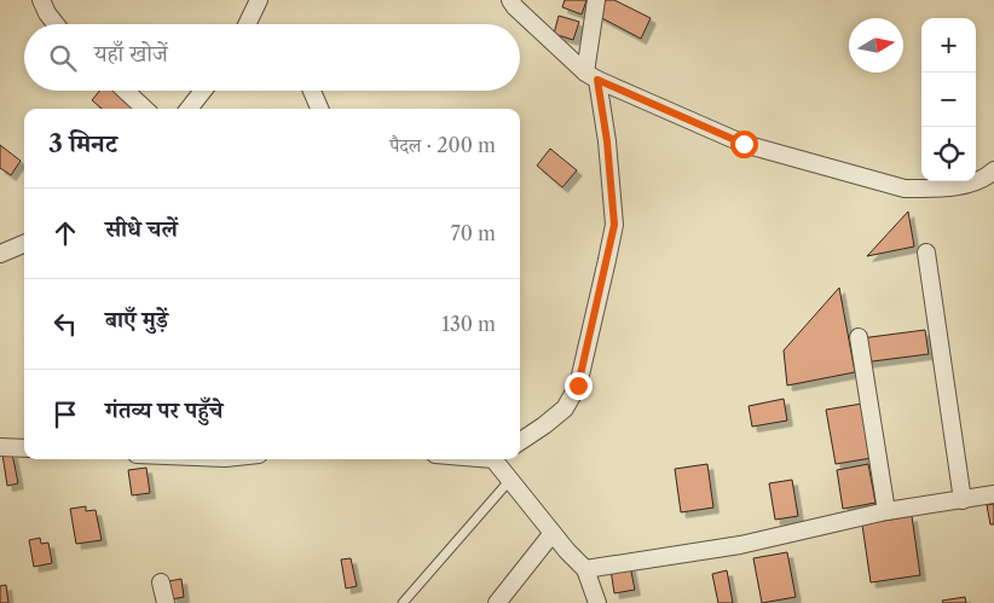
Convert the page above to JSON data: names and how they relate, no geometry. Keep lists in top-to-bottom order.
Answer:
{
  "north": "right",
  "page": {
    "map_buttons": ["+", "−"],
    "search": "यहाँ खोजें",
    "heading": ["3 मिनट", "पैदल · 200 m"],
    "list": [
      ["सीधे चलें", "70 m"],
      ["बाएँ मुड़ें", "130 m"],
      "गंतव्य पर पहुँचे"
    ]
  }
}
